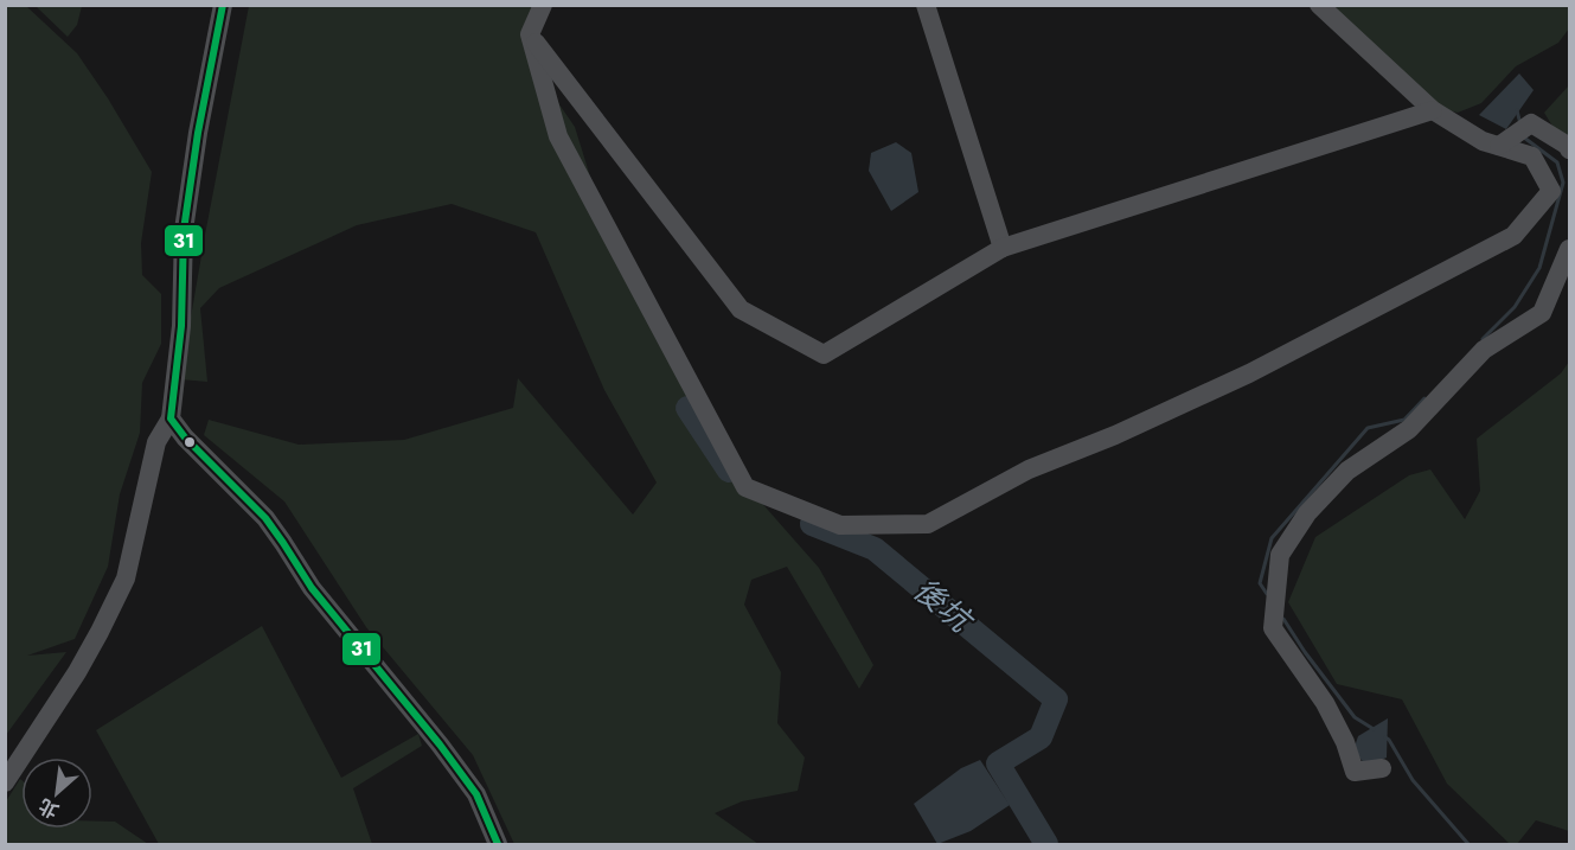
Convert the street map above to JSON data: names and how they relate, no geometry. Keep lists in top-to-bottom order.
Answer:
{
  "water": ["後坑"],
  "lines": ["transit line 31"],
  "north": "bottom left"
}
